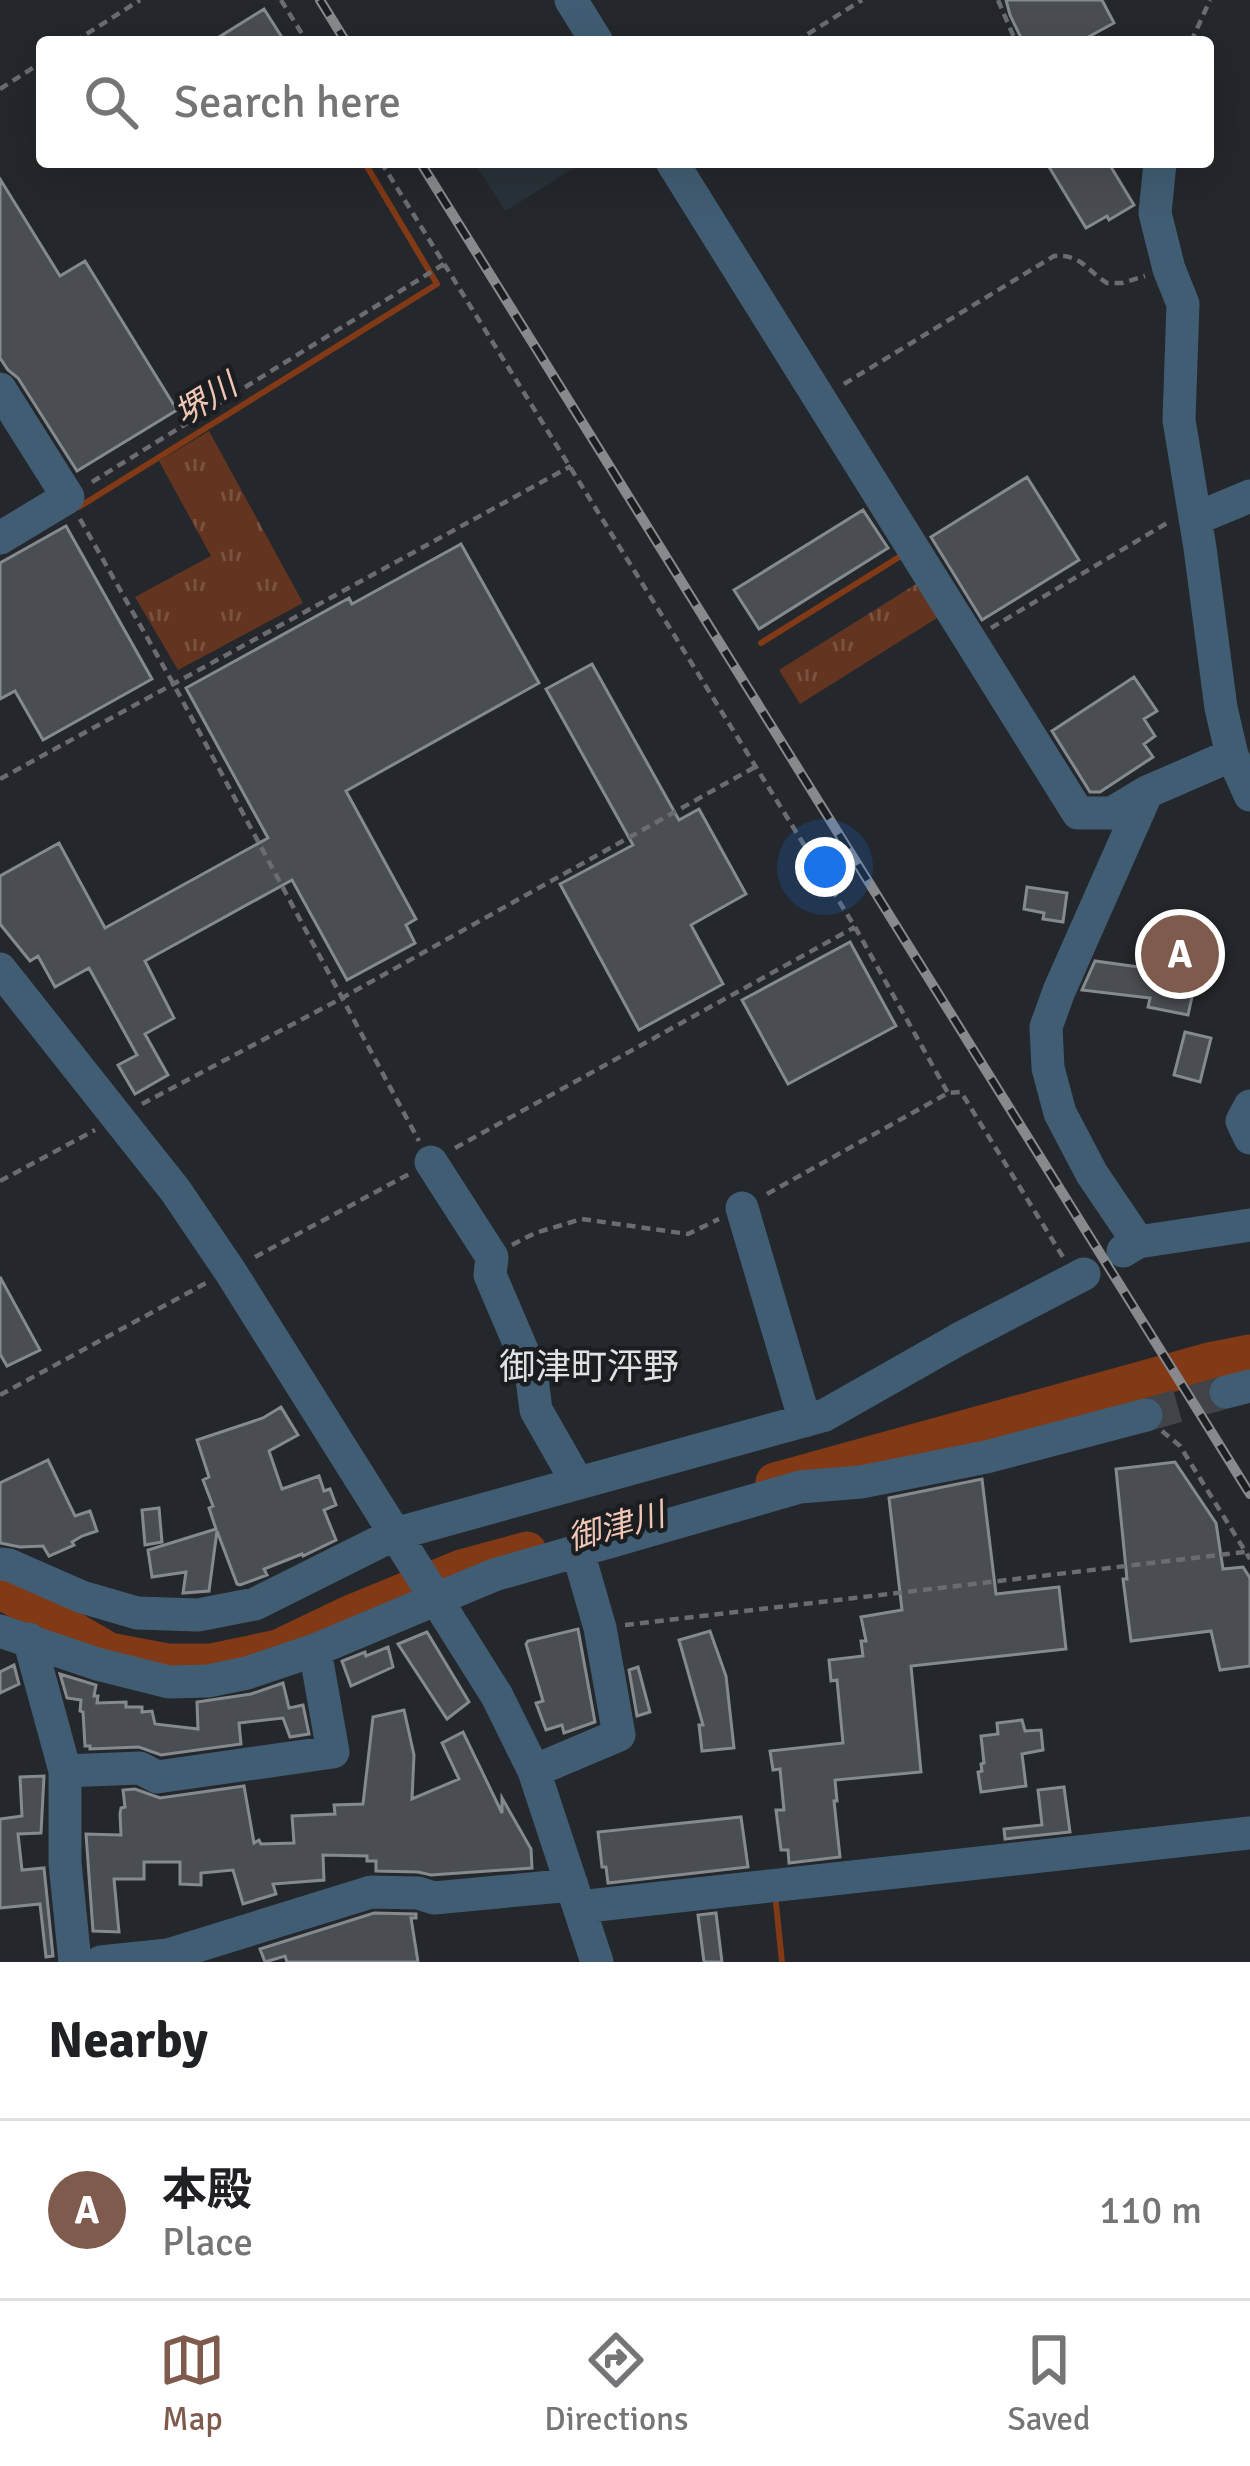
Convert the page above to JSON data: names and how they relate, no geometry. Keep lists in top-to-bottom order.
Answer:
{
  "districts": ["御津町泙野"],
  "water": ["堺川", "御津川"],
  "page": {
    "search": "Search here",
    "pins": "A",
    "heading": "Nearby",
    "list": [
      {
        "mark": "A",
        "name": "本殿",
        "note": "Place",
        "value": "110 m"
      }
    ],
    "nav": ["Map", "Directions", "Saved"]
  }
}
